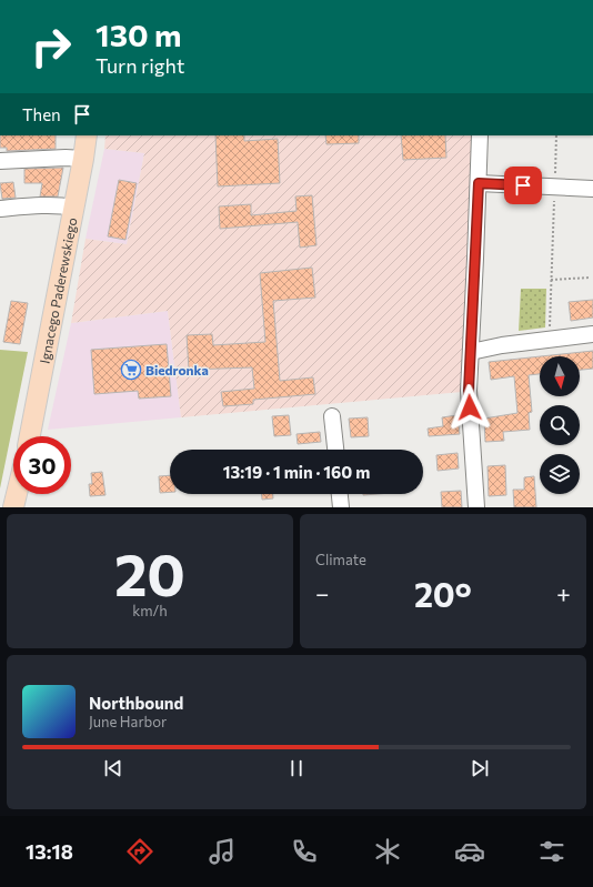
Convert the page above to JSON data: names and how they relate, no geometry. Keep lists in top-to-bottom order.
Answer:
{
  "streets": {
    "main road": ["Ignacego Paderewskiego"]
  },
  "places": {
    "supermarket": ["Biedronka"]
  },
  "north": "bottom",
  "page": {
    "turn": ["130 m", "Turn right"],
    "then": "Then",
    "limit": "30",
    "trip": "13:19 · 1 min · 160 m",
    "tile": [
      ["20", "km/h"],
      "Climate"
    ],
    "heat": ["−", "20°", "+"],
    "song": ["Northbound", "June Harbor"],
    "tabs": "13:18"
  }
}
